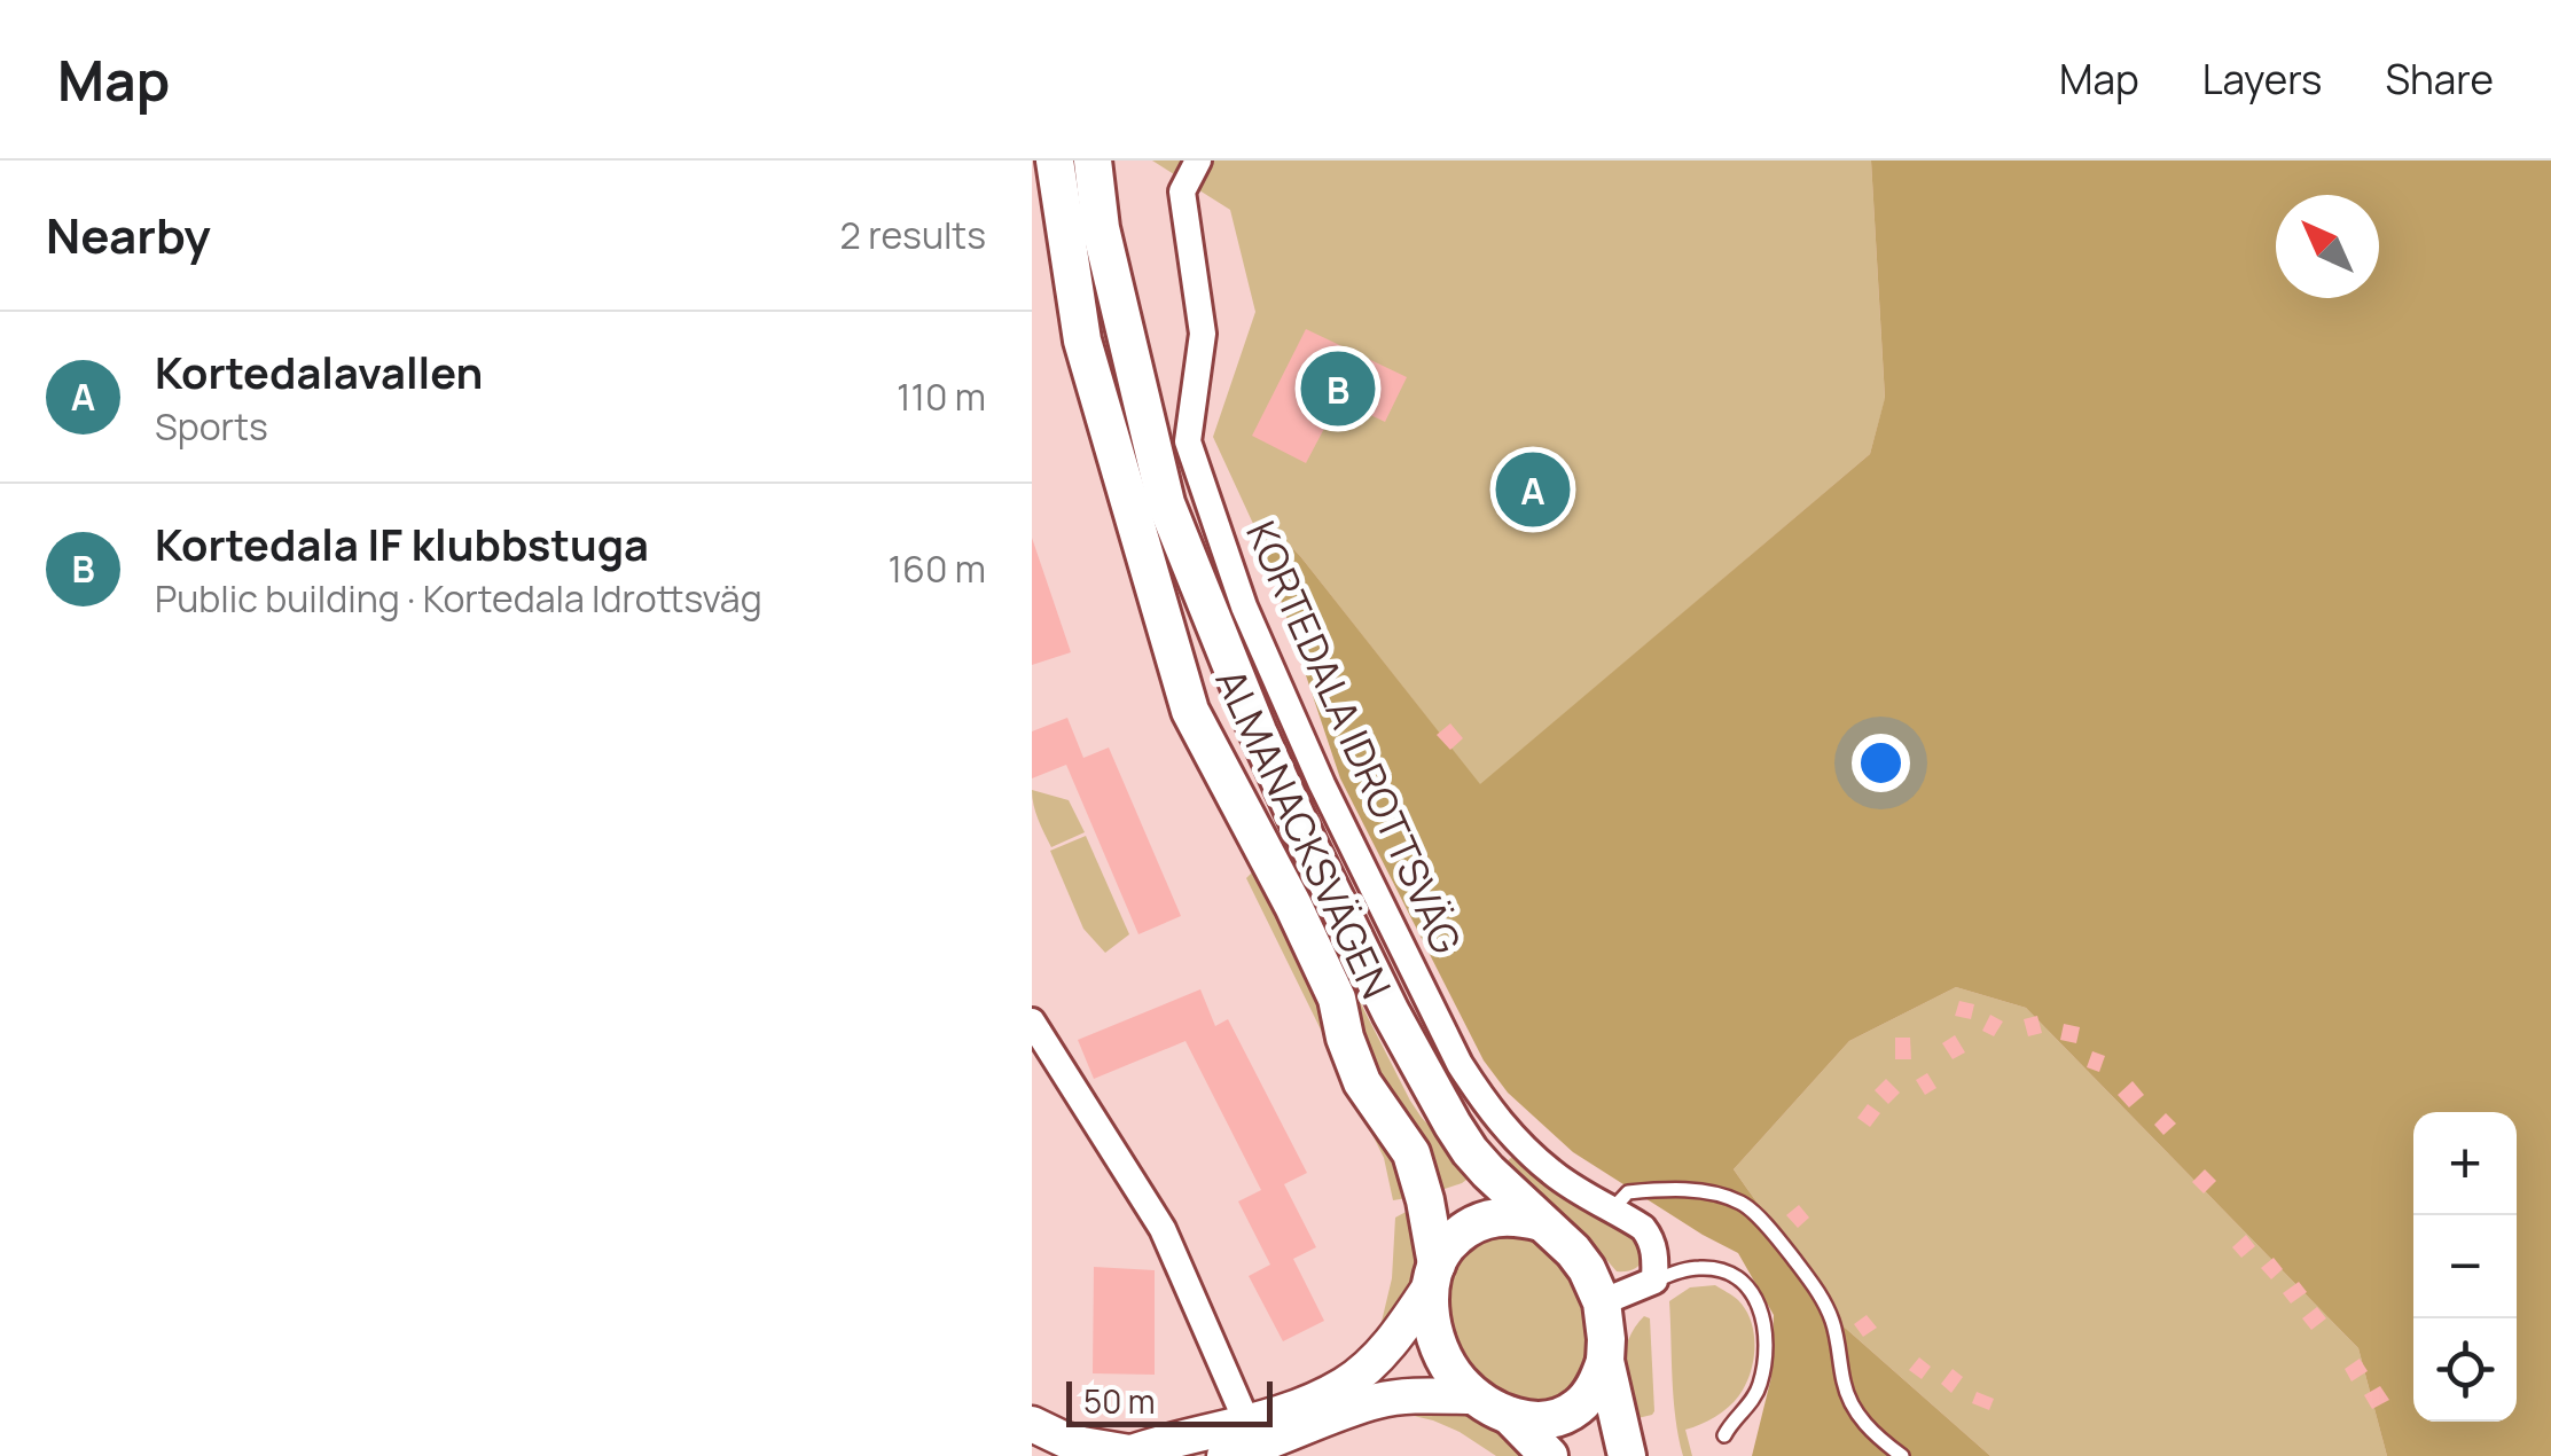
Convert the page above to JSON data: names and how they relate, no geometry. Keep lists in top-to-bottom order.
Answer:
{
  "streets": {
    "main road": ["ALMANACKSVÄGEN"],
    "street": ["KORTEDALA IDROTTSVÄG"]
  },
  "scale_bar": "50 m",
  "north": "top left",
  "page": {
    "header": "Map",
    "nav": ["Map", "Layers", "Share"],
    "heading": ["Nearby", "2 results"],
    "list": [
      {
        "mark": "A",
        "name": "Kortedalavallen",
        "note": "Sports",
        "value": "110 m"
      },
      {
        "mark": "B",
        "name": "Kortedala IF klubbstuga",
        "note": "Public building · Kortedala Idrottsväg",
        "value": "160 m"
      }
    ],
    "pins": ["B", "A"],
    "map_buttons": ["+", "−"],
    "scale": "50 m"
  }
}
